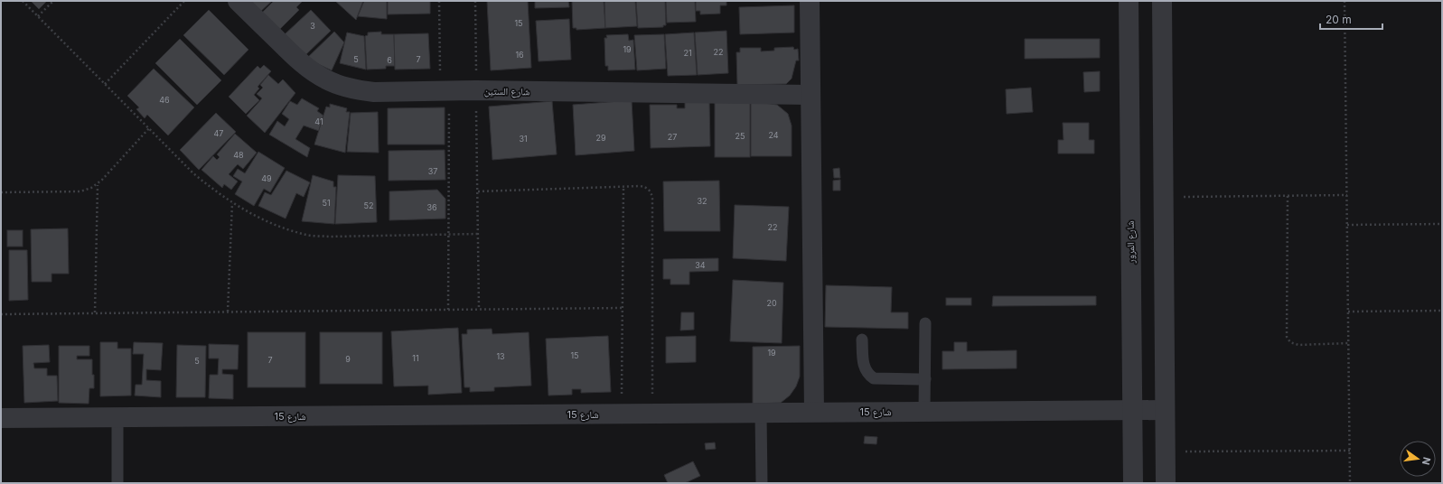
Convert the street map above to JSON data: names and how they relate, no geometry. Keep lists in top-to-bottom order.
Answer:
{
  "streets": {
    "street": ["شارع الستين", "شارع المرور", "شارع 15"]
  },
  "crossings": [
    ["شارع المرور", "شارع 15"]
  ],
  "house_numbers": [
    "15",
    "3",
    "19",
    "22",
    "21",
    "16",
    "5",
    "7",
    "6",
    "46",
    "41",
    "47",
    "24",
    "25",
    "27",
    "29",
    "31",
    "48",
    "37",
    "49",
    "32",
    "51",
    "52",
    "36",
    "22",
    "34",
    "20",
    "19",
    "15",
    "13",
    "11",
    "9",
    "7",
    "5"
  ],
  "scale_bar": "20 m",
  "north": "right"
}
